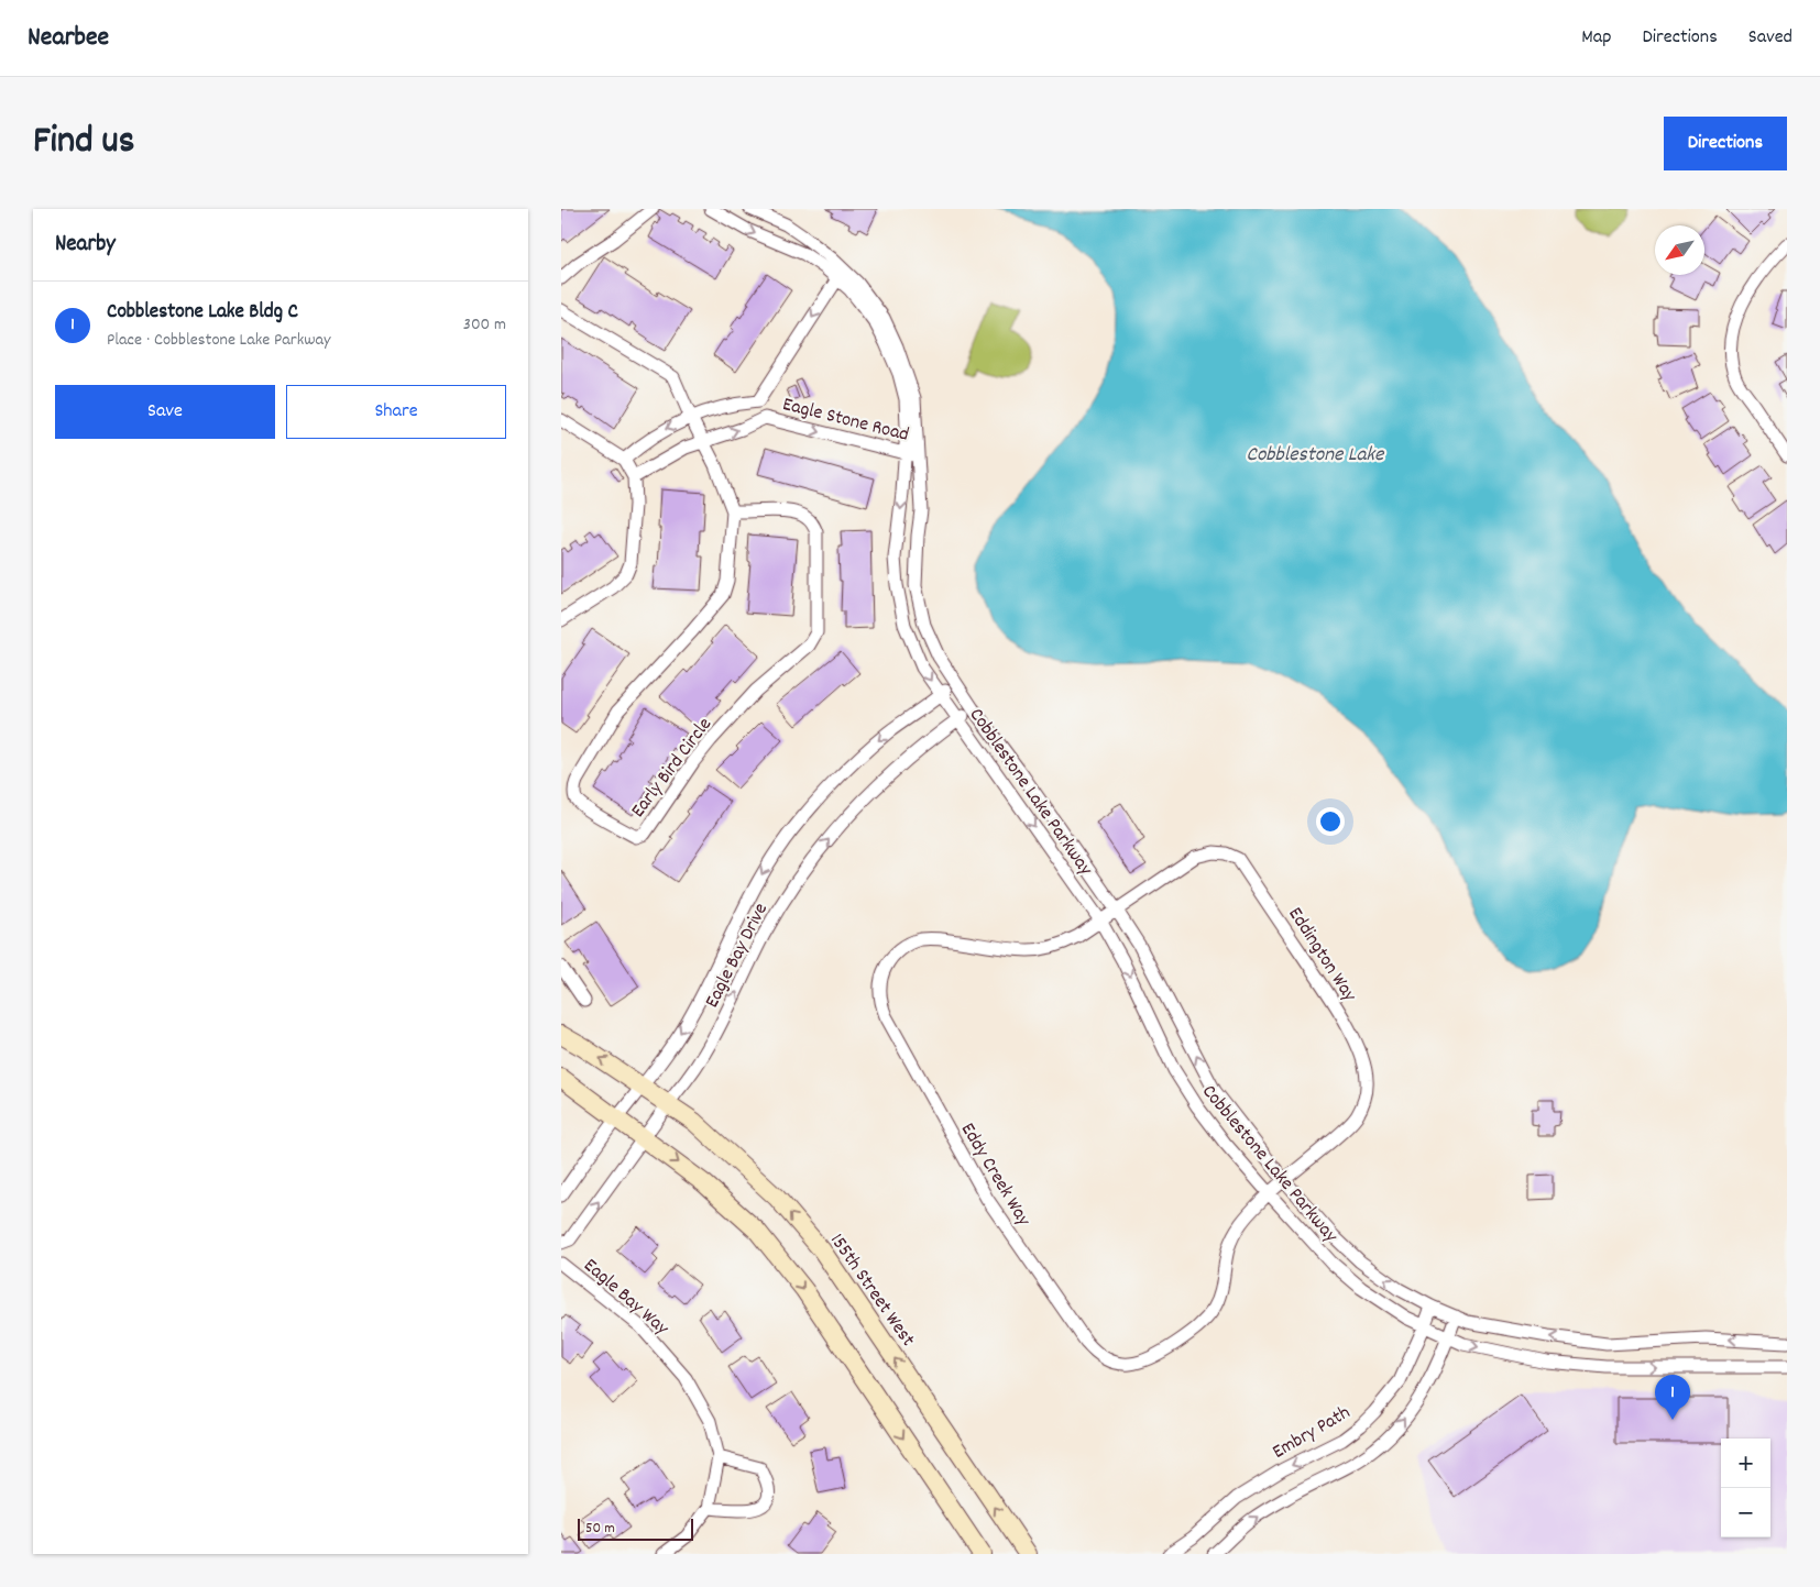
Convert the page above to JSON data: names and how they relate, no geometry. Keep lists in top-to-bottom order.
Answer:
{
  "streets": {
    "street": [
      "Eagle Stone Road",
      "Early Bird Circle",
      "Cobblestone Lake Parkway",
      "Eddington Way",
      "Eagle Bay Drive",
      "Eddy Creek Way",
      "155th Street West",
      "Eagle Bay Way",
      "Embry Path"
    ]
  },
  "crossings": [
    ["Eagle Stone Road", "Early Bird Circle"],
    ["Eagle Stone Road", "Cobblestone Lake Parkway"],
    ["Cobblestone Lake Parkway", "Eddington Way"],
    ["Cobblestone Lake Parkway", "Eagle Bay Drive"],
    ["Cobblestone Lake Parkway", "Eddy Creek Way"],
    ["Cobblestone Lake Parkway", "Embry Path"],
    ["Eddington Way", "Eddy Creek Way"],
    ["Eagle Bay Drive", "155th Street West"]
  ],
  "water": ["Cobblestone Lake"],
  "scale_bar": "50 m",
  "north": "bottom left",
  "page": {
    "header": "Nearbee",
    "nav": ["Map", "Directions", "Saved"],
    "title": "Find us",
    "buttons": [
      "Directions",
      ["Save", "Share"]
    ],
    "heading": "Nearby",
    "list": [
      {
        "mark": "1",
        "name": "Cobblestone Lake Bldg C",
        "note": "Place · Cobblestone Lake Parkway",
        "value": "300 m"
      }
    ],
    "pins": "1",
    "map_buttons": ["+", "−"],
    "scale": "50 m"
  }
}
